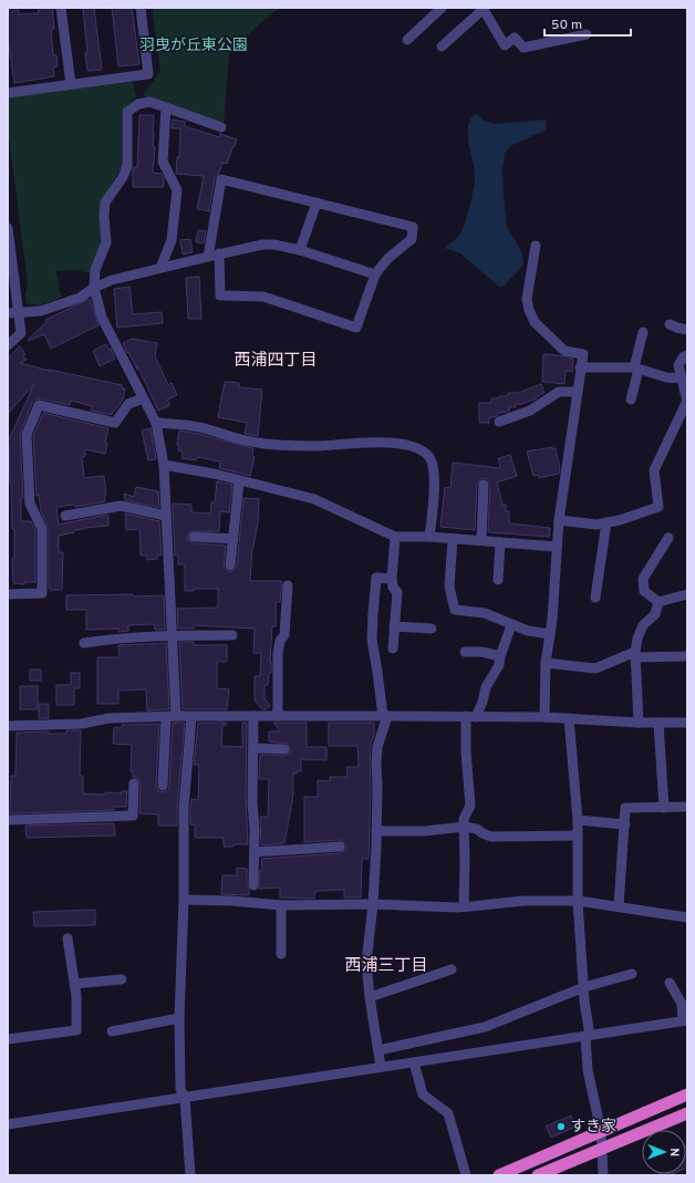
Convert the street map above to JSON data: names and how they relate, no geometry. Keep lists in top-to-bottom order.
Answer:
{
  "districts": ["西浦四丁目", "西浦三丁目"],
  "parks": ["羽曳が丘東公園"],
  "places": ["すき家"],
  "scale_bar": "50 m",
  "north": "right"
}
